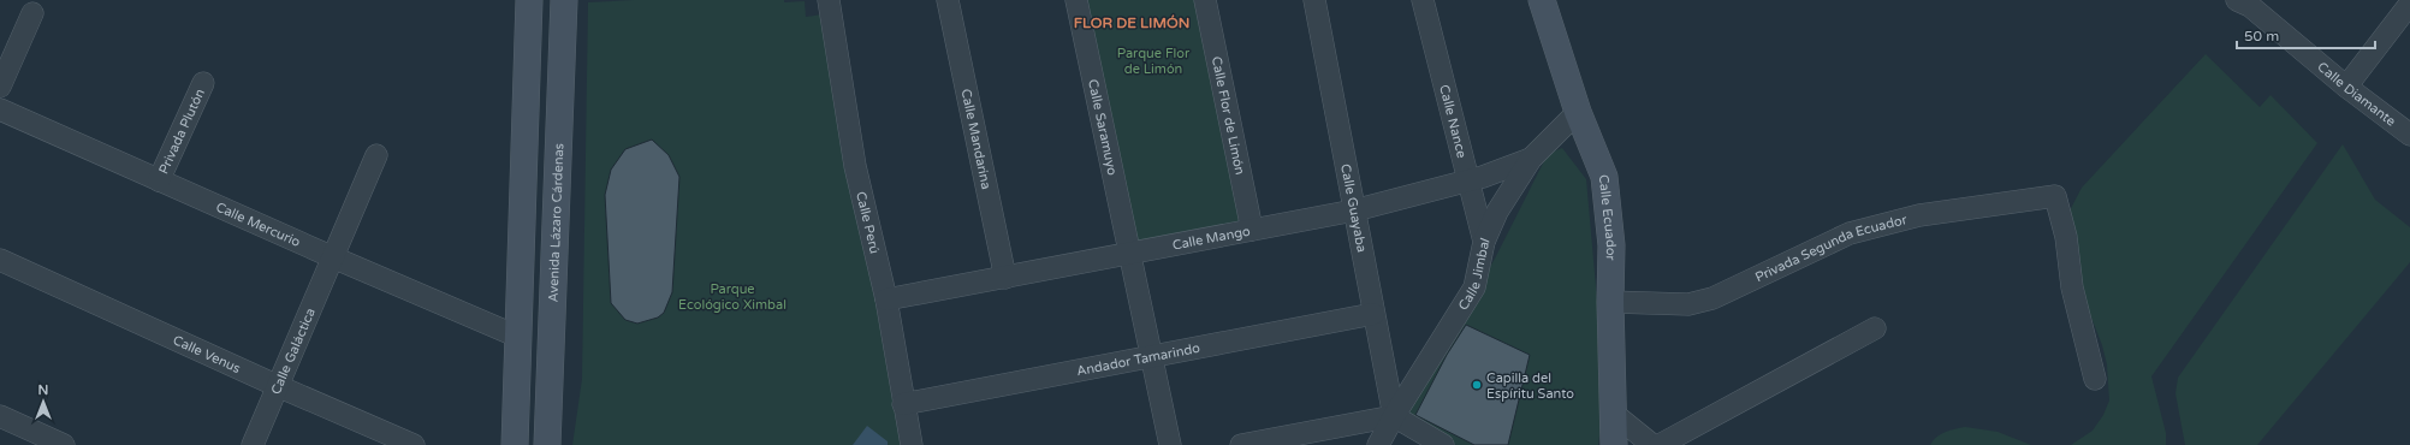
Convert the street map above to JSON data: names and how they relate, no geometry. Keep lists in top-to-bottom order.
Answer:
{
  "streets": {
    "main road": ["Calle Ecuador", "Avenida Lázaro Cárdenas"],
    "street": [
      "Calle Diamante",
      "Calle Flor de Limón",
      "Calle Nance",
      "Calle Saramuyo",
      "Privada Plutón",
      "Calle Mandarina",
      "Calle Guayaba",
      "Calle Perú",
      "Calle Mercurio",
      "Calle Mango",
      "Privada Segunda Ecuador",
      "Calle Jimbal",
      "Calle Galáctica",
      "Calle Venus",
      "Andador Tamarindo"
    ]
  },
  "crossings": [
    ["Calle Flor de Limón", "Calle Mango"],
    ["Calle Nance", "Calle Mango"],
    ["Calle Nance", "Calle Jimbal"],
    ["Calle Saramuyo", "Calle Mango"],
    ["Calle Saramuyo", "Andador Tamarindo"],
    ["Privada Plutón", "Calle Mercurio"],
    ["Calle Mandarina", "Calle Mango"],
    ["Calle Guayaba", "Calle Mango"],
    ["Calle Guayaba", "Calle Jimbal"],
    ["Calle Guayaba", "Andador Tamarindo"],
    ["Calle Ecuador", "Privada Segunda Ecuador"],
    ["Calle Ecuador", "Calle Jimbal"],
    ["Calle Perú", "Calle Mango"],
    ["Calle Perú", "Andador Tamarindo"],
    ["Calle Mercurio", "Calle Galáctica"],
    ["Calle Mango", "Calle Jimbal"],
    ["Calle Galáctica", "Calle Venus"]
  ],
  "districts": ["FLOR DE LIMÓN"],
  "parks": ["Parque Flor de Limón", "Parque Ecológico Ximbal"],
  "places": ["Capilla del Espíritu Santo"],
  "scale_bar": "50 m",
  "north": "top"
}
